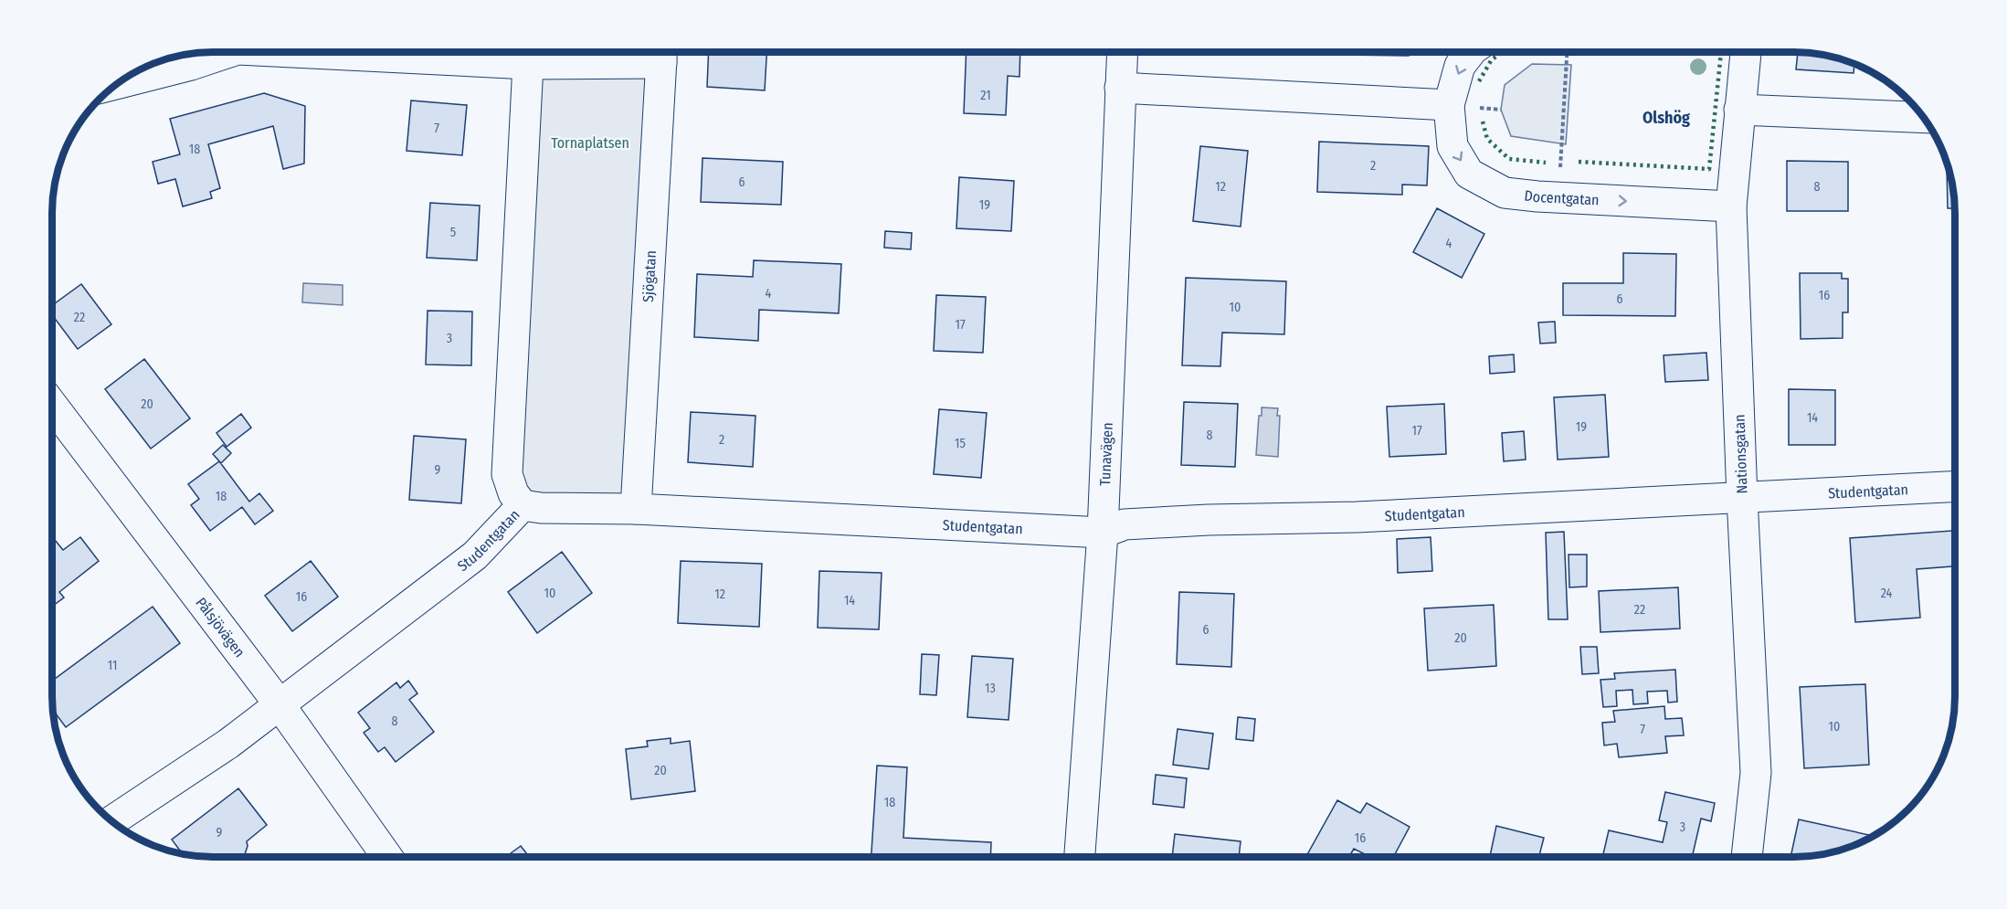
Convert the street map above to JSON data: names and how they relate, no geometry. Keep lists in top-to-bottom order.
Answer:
{
  "streets": {
    "street": [
      "Docentgatan",
      "Sjögatan",
      "Nationsgatan",
      "Tunavägen",
      "Studentgatan",
      "Pålsjövägen"
    ]
  },
  "crossings": [
    ["Docentgatan", "Nationsgatan"],
    ["Sjögatan", "Studentgatan"],
    ["Nationsgatan", "Studentgatan"],
    ["Tunavägen", "Studentgatan"],
    ["Studentgatan", "Pålsjövägen"]
  ],
  "districts": ["Olshög"],
  "parks": ["Tornaplatsen"],
  "house_numbers": [
    "21",
    "7",
    "18",
    "2",
    "6",
    "12",
    "8",
    "19",
    "5",
    "4",
    "4",
    "16",
    "6",
    "10",
    "22",
    "17",
    "3",
    "20",
    "14",
    "19",
    "17",
    "8",
    "2",
    "15",
    "9",
    "18",
    "10",
    "24",
    "12",
    "16",
    "14",
    "22",
    "6",
    "20",
    "11",
    "13",
    "8",
    "10",
    "7",
    "20",
    "18",
    "3",
    "9",
    "16"
  ]
}
